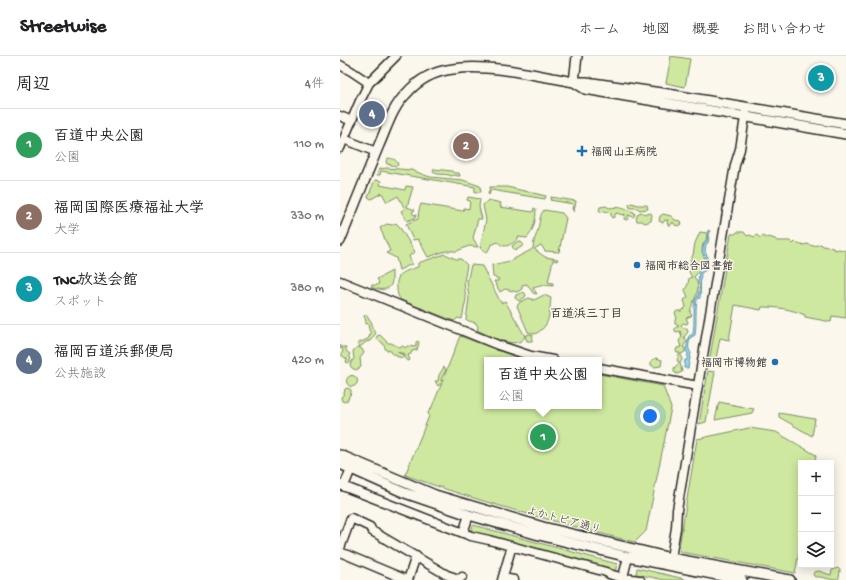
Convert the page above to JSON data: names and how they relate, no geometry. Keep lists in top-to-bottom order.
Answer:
{
  "streets": {
    "street": ["よかトピア通り"]
  },
  "districts": ["百道浜三丁目"],
  "places": {
    "health": ["福岡山王病院"],
    "other": ["福岡市総合図書館", "福岡市博物館"]
  },
  "page": {
    "header": "Streetwise",
    "nav": [
      "ホーム",
      "地図",
      "概要",
      "お問い合わせ"
    ],
    "heading": ["周辺", "4件"],
    "pins": [
      "3",
      "4",
      "2",
      "1"
    ],
    "list": [
      {
        "mark": "1",
        "name": "百道中央公園",
        "note": "公園",
        "value": "110 m"
      },
      {
        "mark": "2",
        "name": "福岡国際医療福祉大学",
        "note": "大学",
        "value": "330 m"
      },
      {
        "mark": "3",
        "name": "TNC放送会館",
        "note": "スポット",
        "value": "380 m"
      },
      {
        "mark": "4",
        "name": "福岡百道浜郵便局",
        "note": "公共施設",
        "value": "420 m"
      }
    ],
    "popup": ["百道中央公園", "公園"],
    "map_buttons": ["+", "−"]
  }
}
